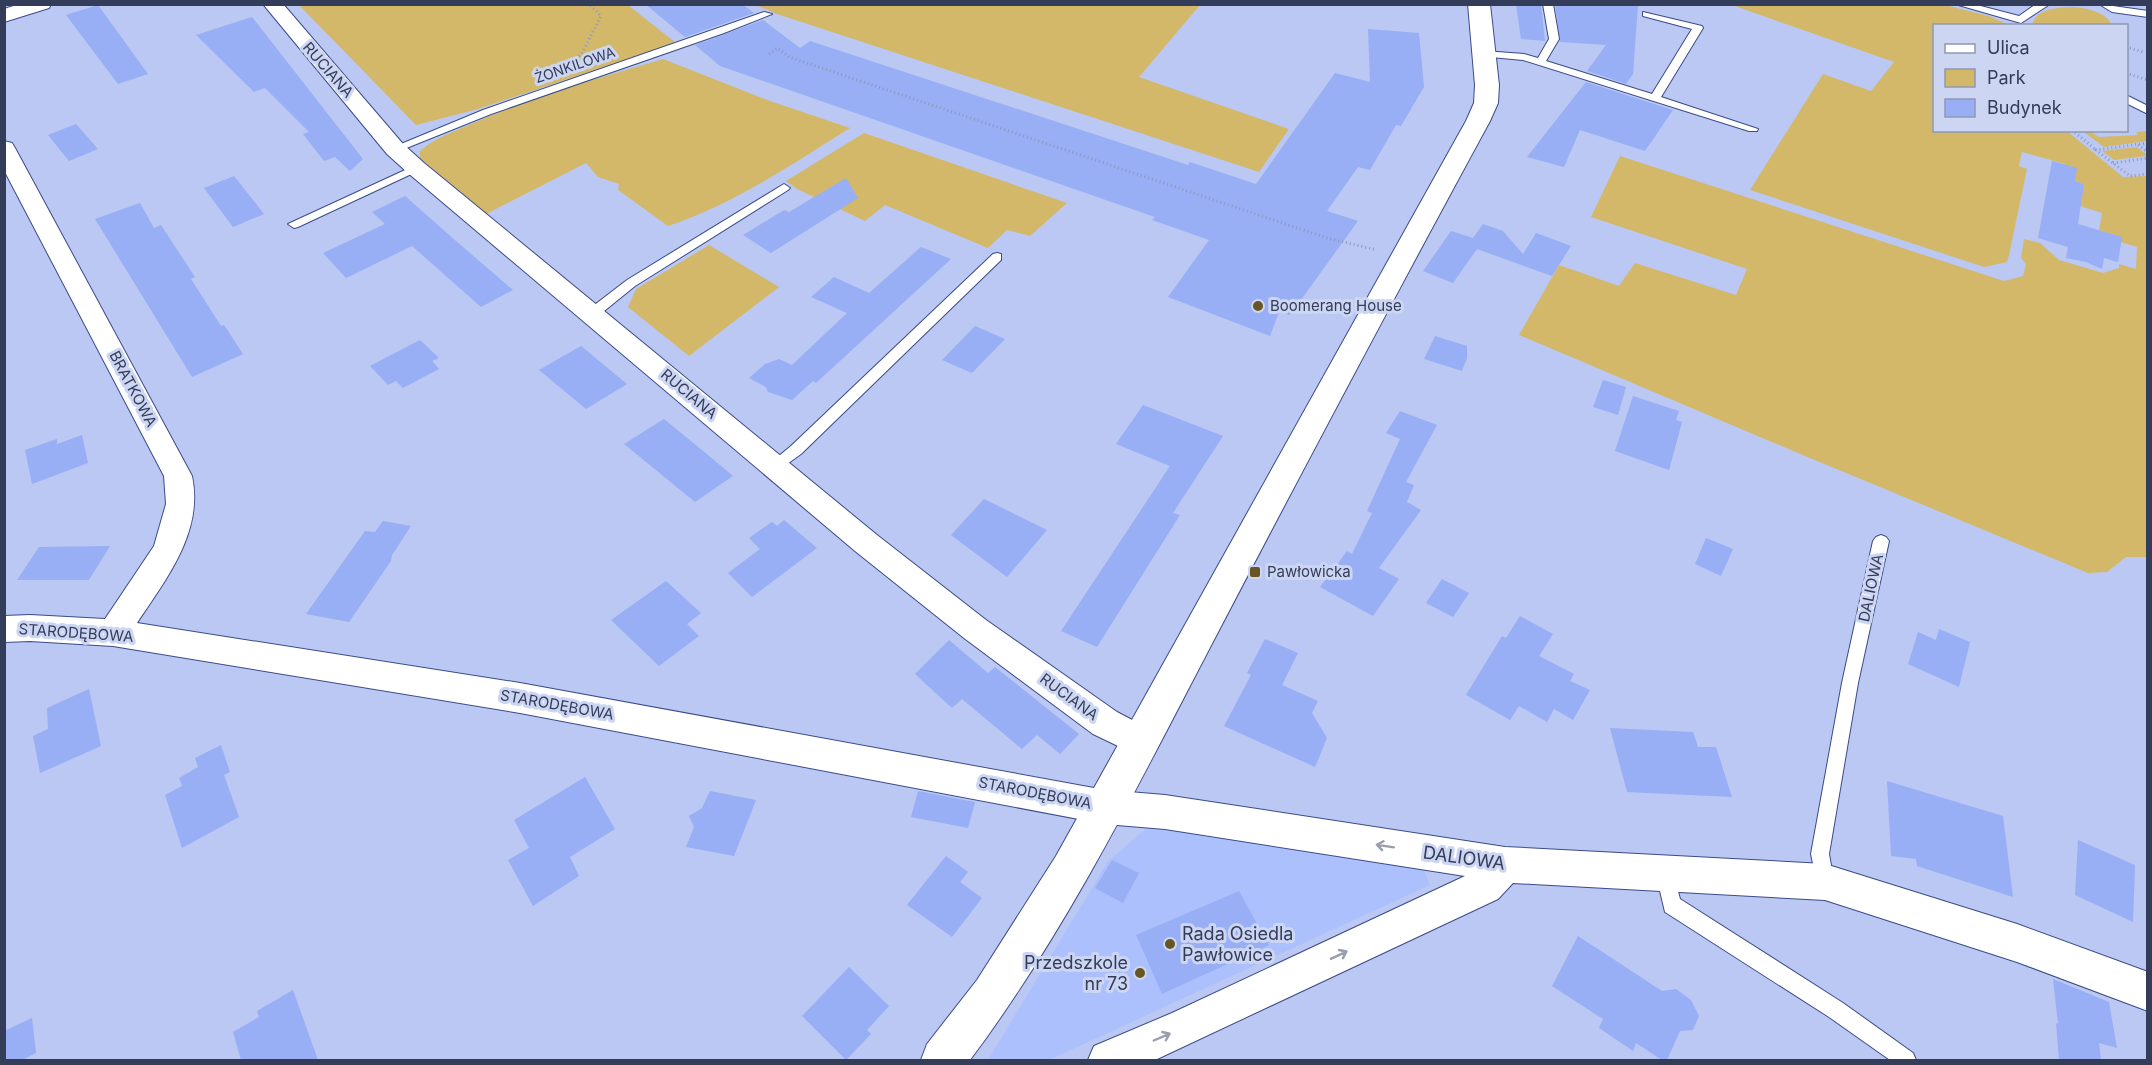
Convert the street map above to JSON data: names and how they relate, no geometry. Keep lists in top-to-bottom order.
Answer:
{
  "streets": {
    "street": [
      "RUCIANA",
      "BRATKOWA",
      "DALIOWA",
      "STARODĘBOWA"
    ],
    "lane": ["ŻONKILOWA"]
  },
  "crossings": [
    ["ŻONKILOWA", "RUCIANA"],
    ["BRATKOWA", "STARODĘBOWA"],
    ["DALIOWA", "STARODĘBOWA"]
  ],
  "places": {
    "other": ["Boomerang House", "Rada Osiedla Pawłowice", "Przedszkole nr 73"],
    "transit": ["Pawłowicka"]
  },
  "legend": ["Ulica", "Park", "Budynek"]
}
